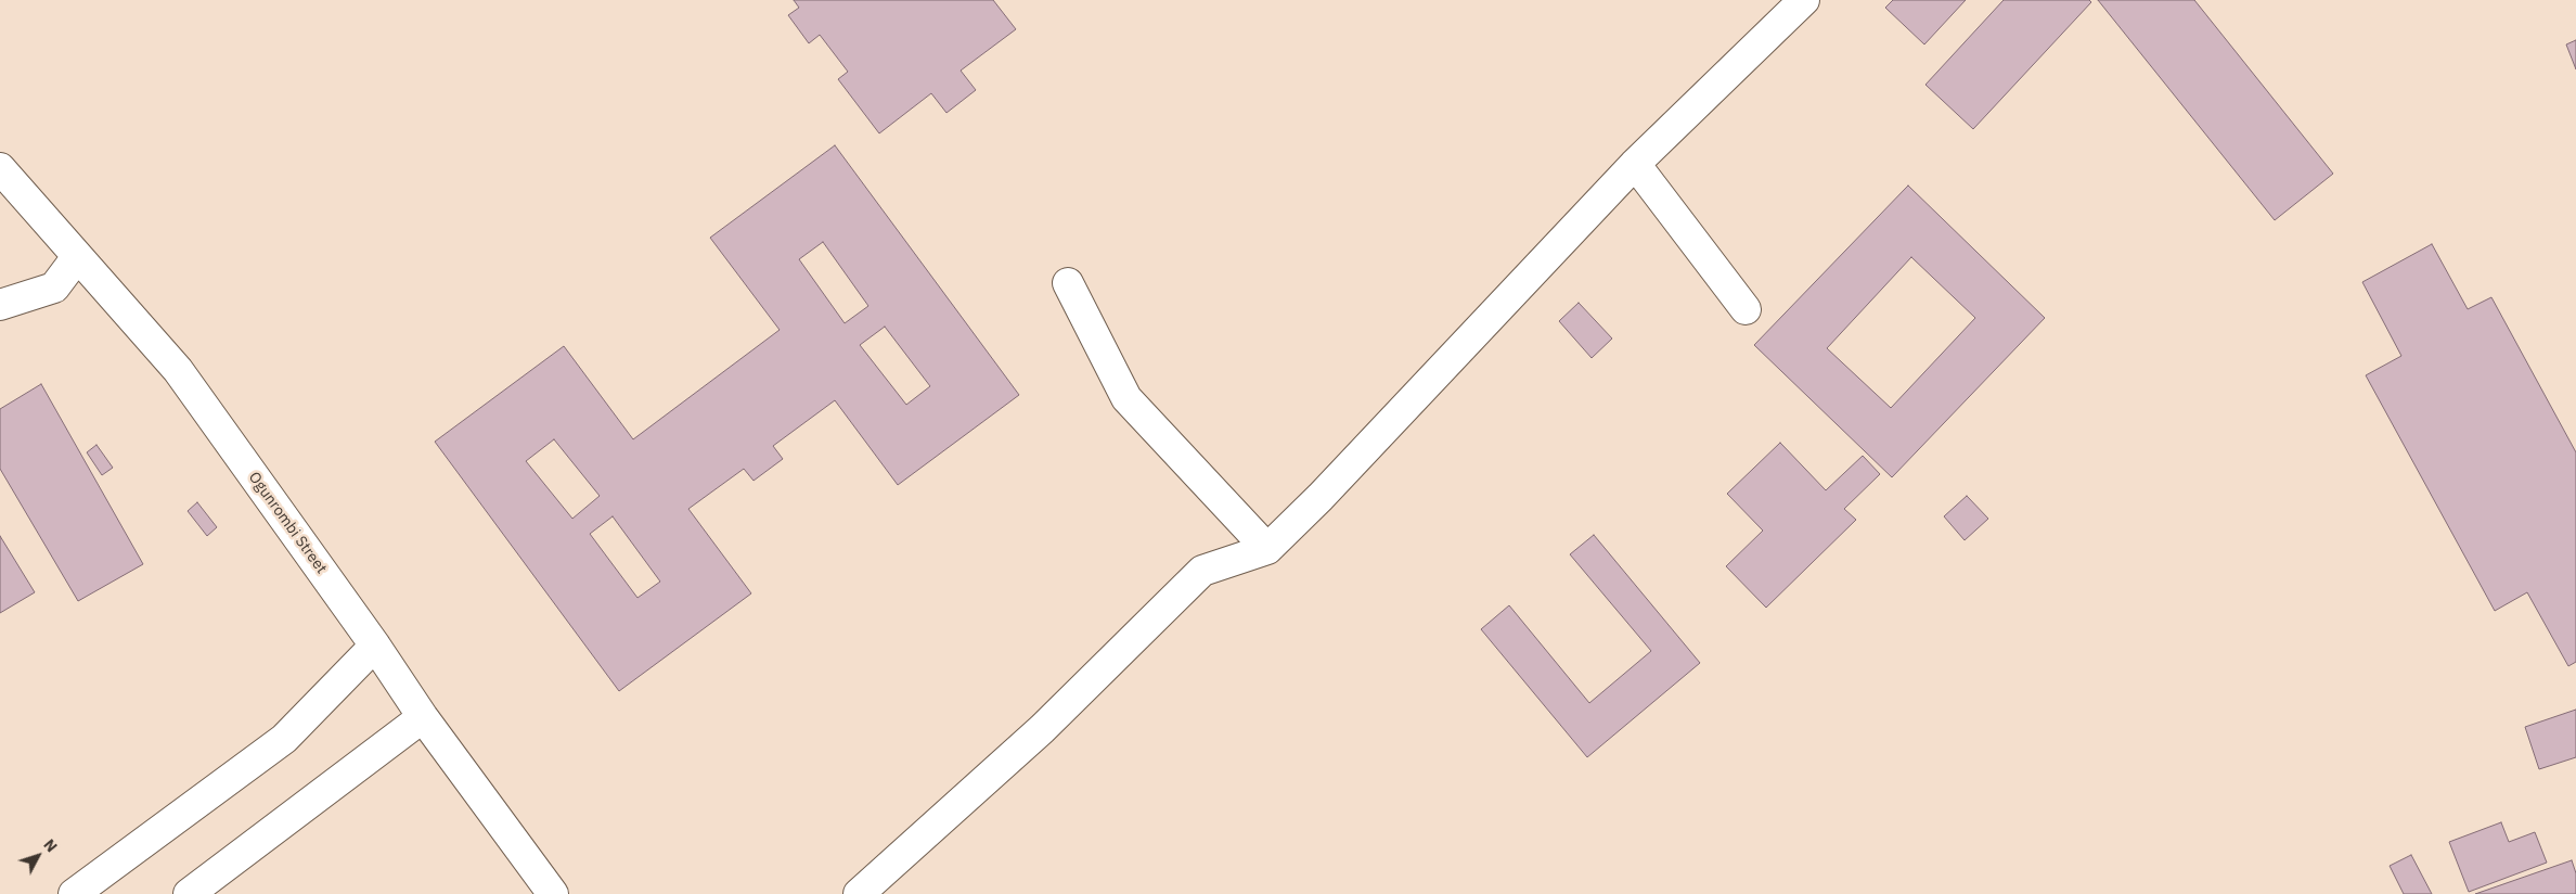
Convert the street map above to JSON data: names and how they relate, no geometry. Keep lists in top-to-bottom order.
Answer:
{
  "streets": {
    "street": ["Ogunrombi Street"]
  },
  "north": "top right"
}
